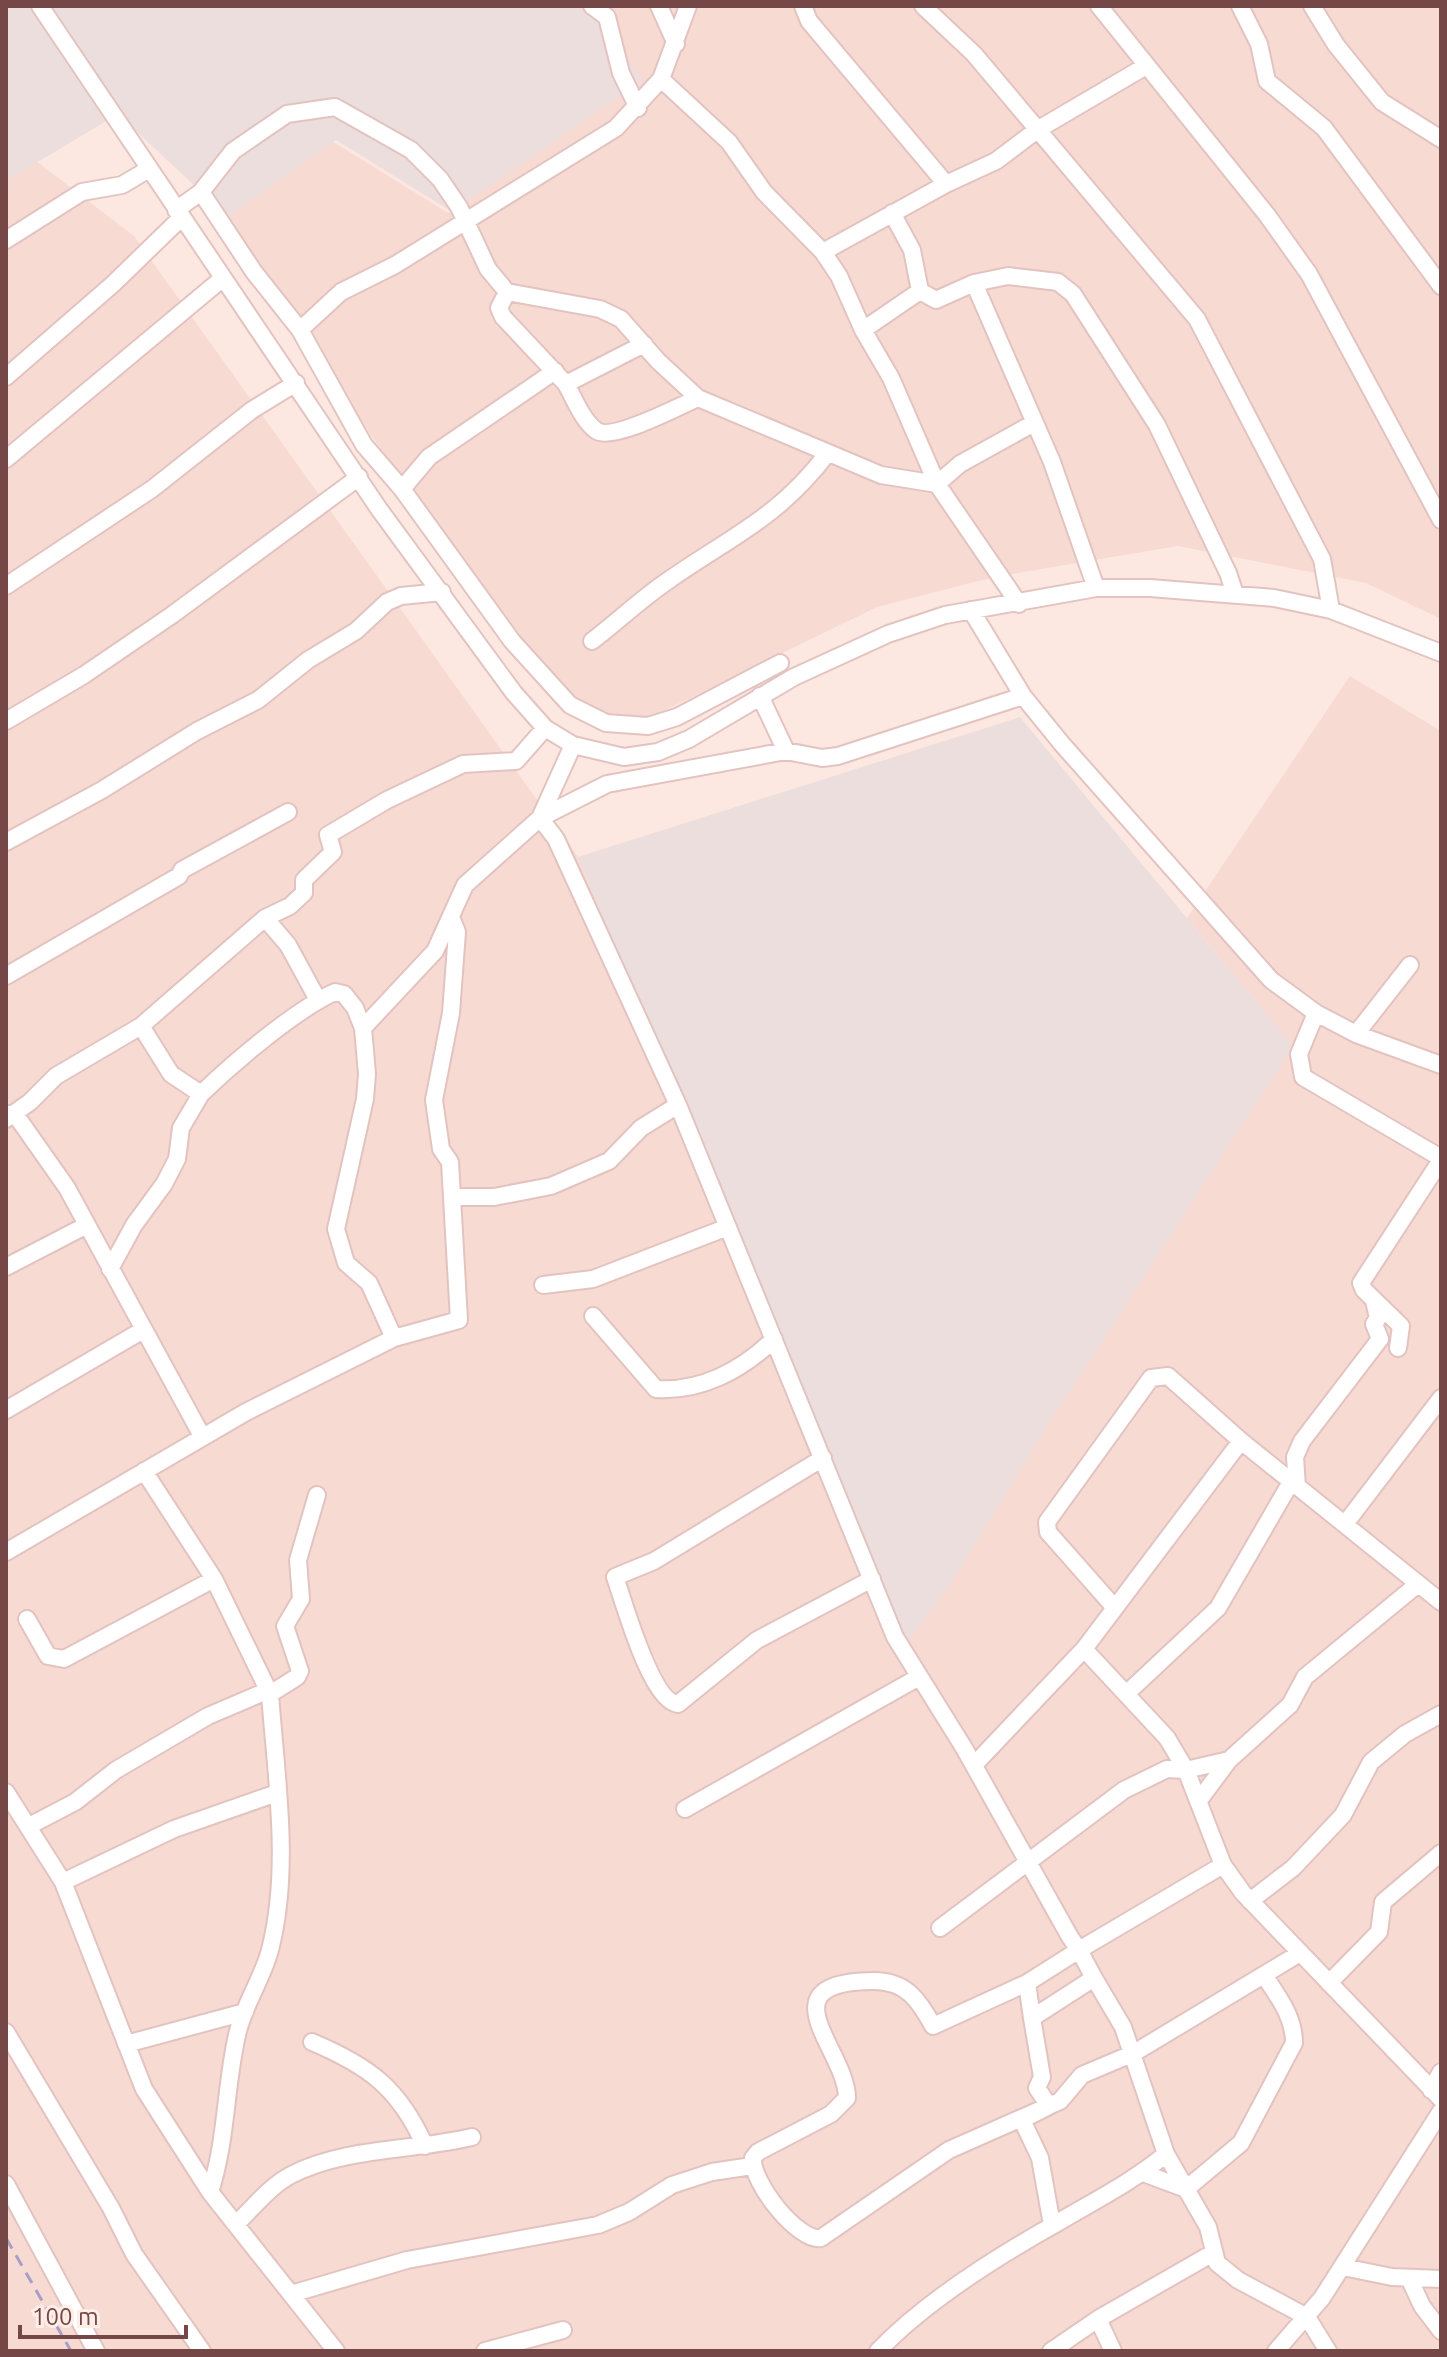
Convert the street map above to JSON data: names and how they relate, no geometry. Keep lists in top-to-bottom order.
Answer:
{
  "scale_bar": "100 m"
}
